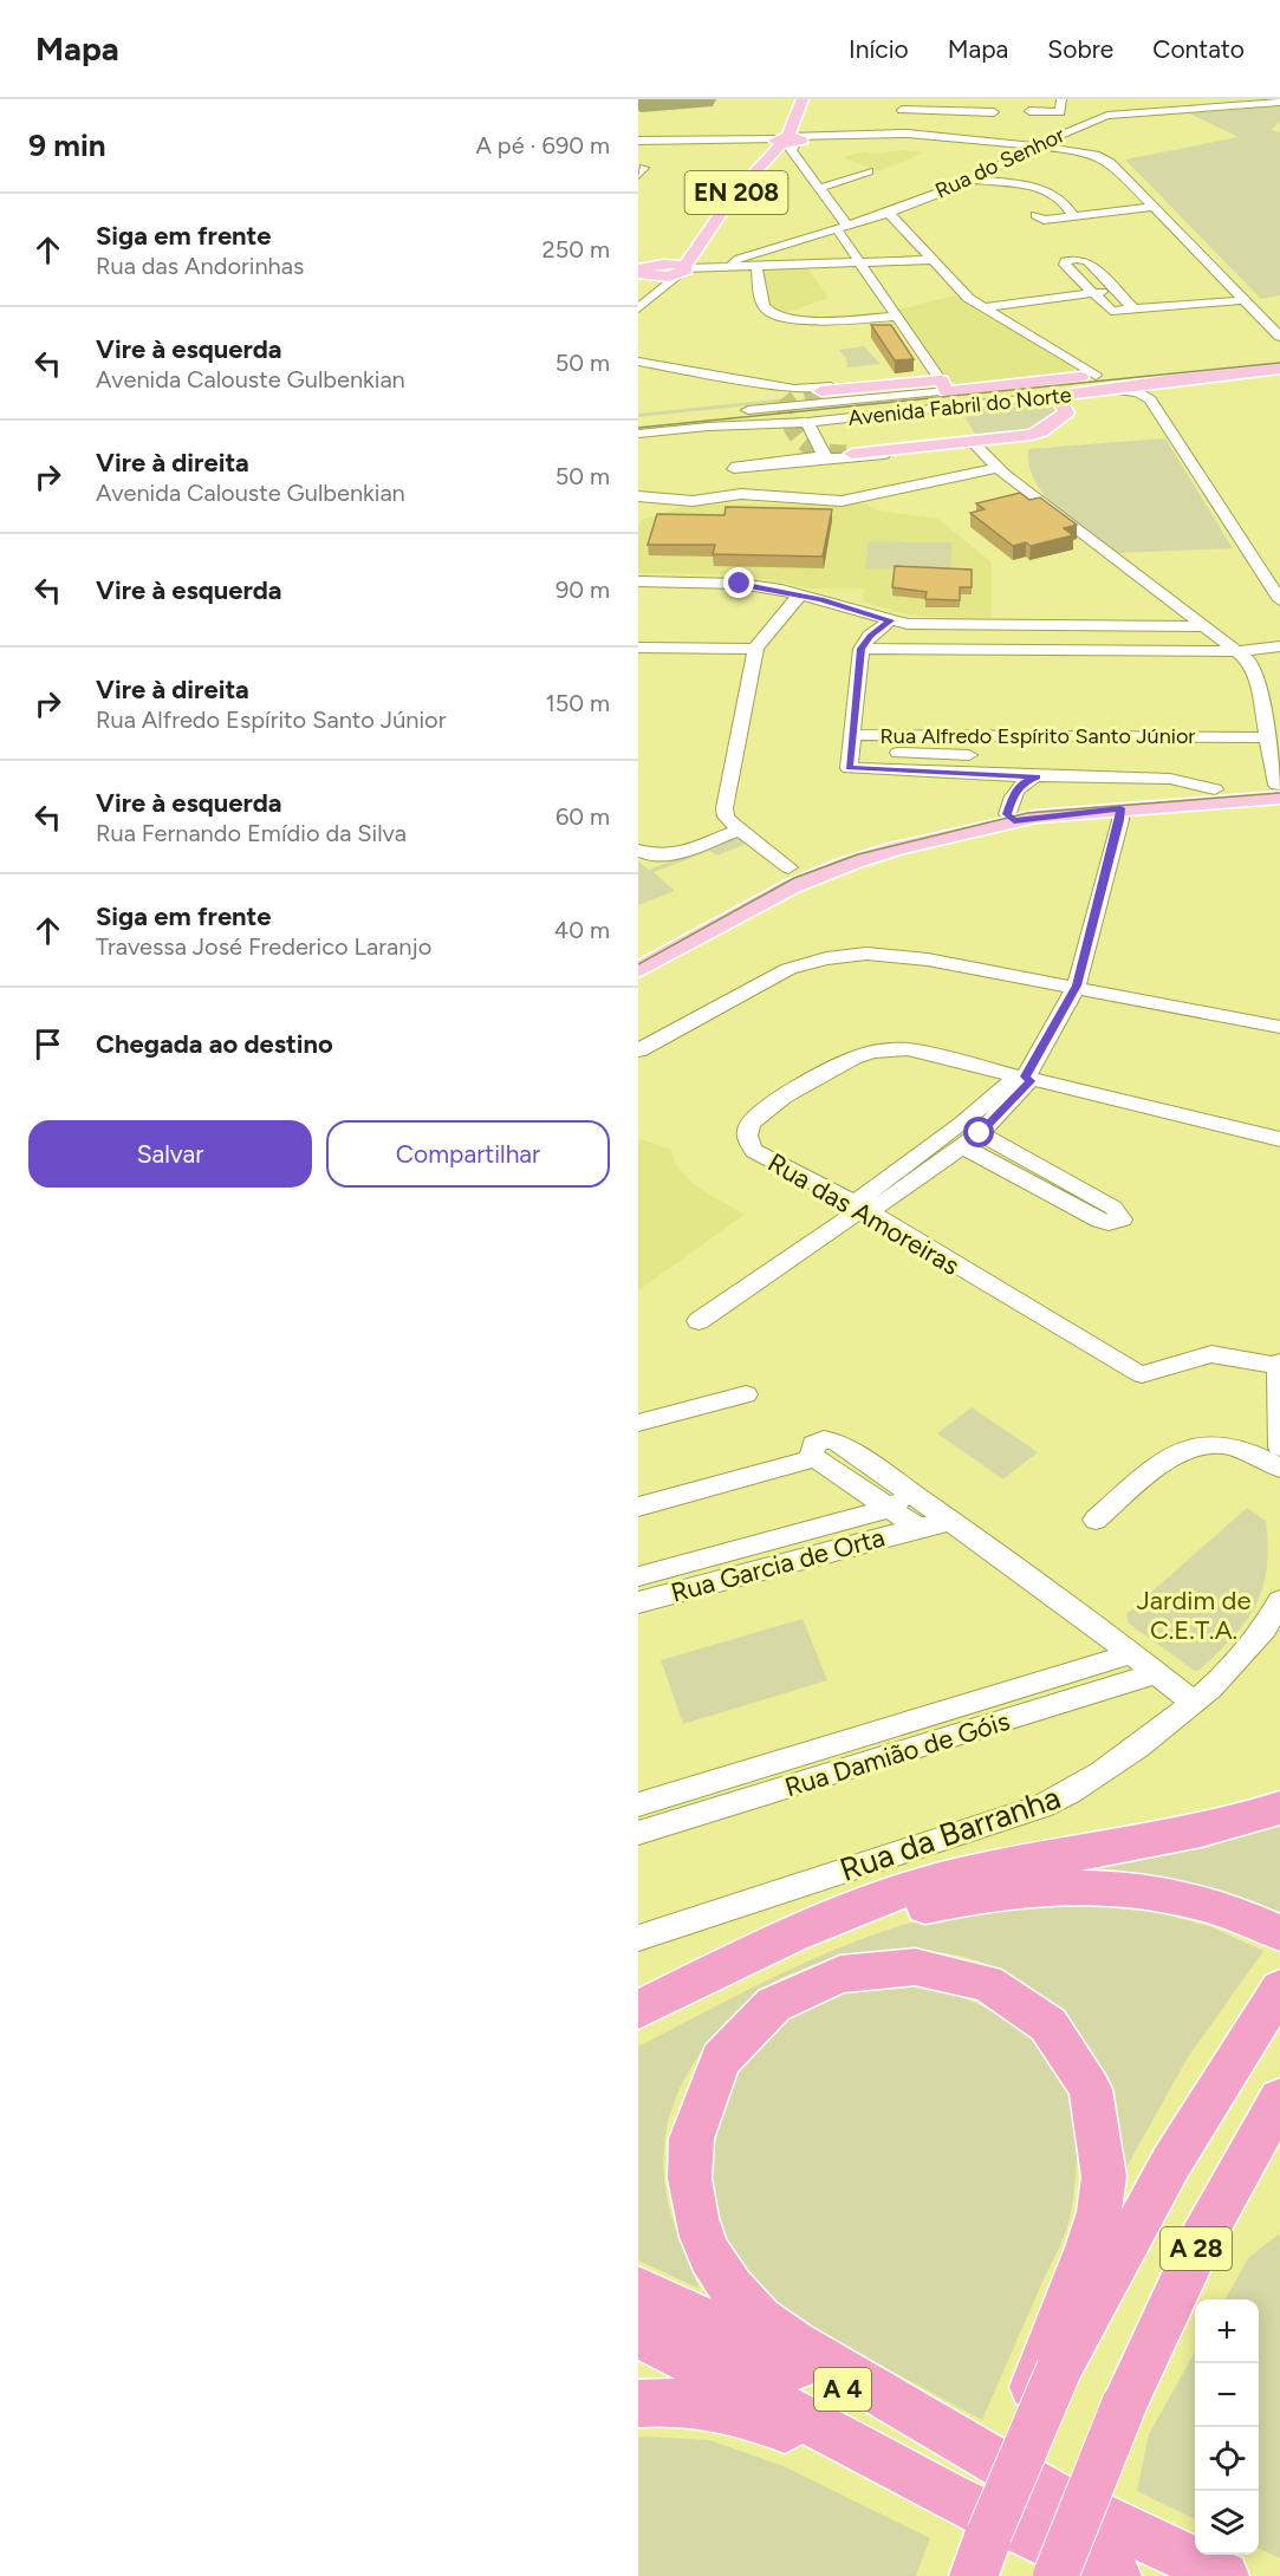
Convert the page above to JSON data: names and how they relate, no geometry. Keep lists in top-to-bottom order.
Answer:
{
  "streets": {
    "highway": ["A 28", "A 4"],
    "main road": ["EN 208", "Avenida Fabril do Norte"],
    "street": [
      "Rua do Senhor",
      "Rua Alfredo Espírito Santo Júnior",
      "Rua das Amoreiras",
      "Rua Garcia de Orta",
      "Rua Damião de Góis",
      "Rua da Barranha"
    ]
  },
  "parks": ["Jardim de C.E.T.A."],
  "page": {
    "header": "Mapa",
    "nav": [
      "Início",
      "Mapa",
      "Sobre",
      "Contato"
    ],
    "heading": ["9 min", "A pé · 690 m"],
    "list": [
      ["Siga em frente", "Rua das Andorinhas", "250 m"],
      ["Vire à esquerda", "Avenida Calouste Gulbenkian", "50 m"],
      ["Vire à direita", "Avenida Calouste Gulbenkian", "50 m"],
      ["Vire à esquerda", "90 m"],
      ["Vire à direita", "Rua Alfredo Espírito Santo Júnior", "150 m"],
      ["Vire à esquerda", "Rua Fernando Emídio da Silva", "60 m"],
      ["Siga em frente", "Travessa José Frederico Laranjo", "40 m"],
      "Chegada ao destino"
    ],
    "buttons": ["Salvar", "Compartilhar"],
    "map_buttons": ["+", "−"]
  }
}
